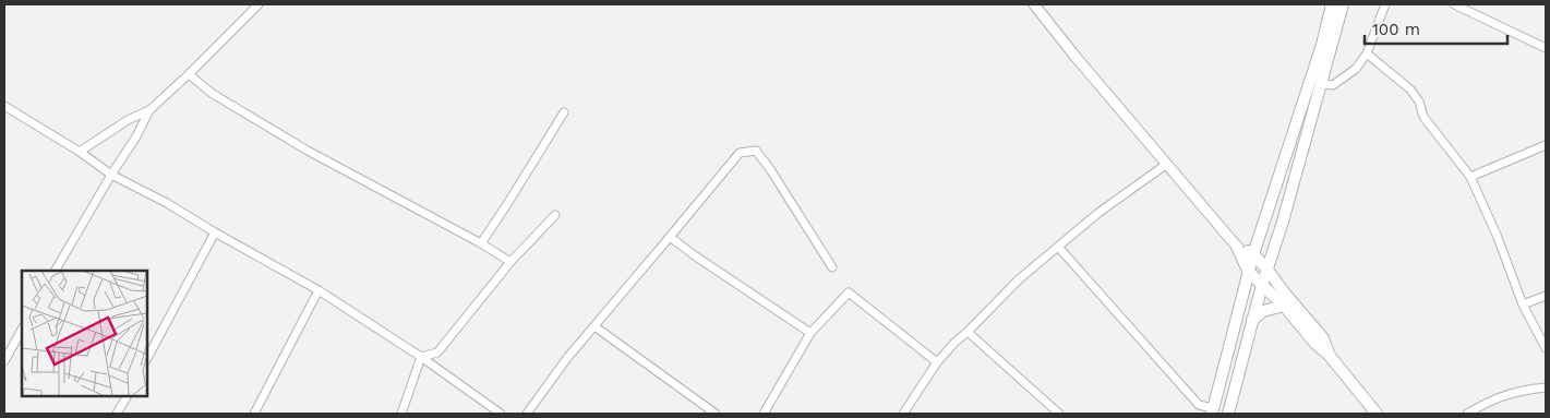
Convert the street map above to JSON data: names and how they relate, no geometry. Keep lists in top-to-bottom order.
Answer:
{
  "scale_bar": "100 m"
}
